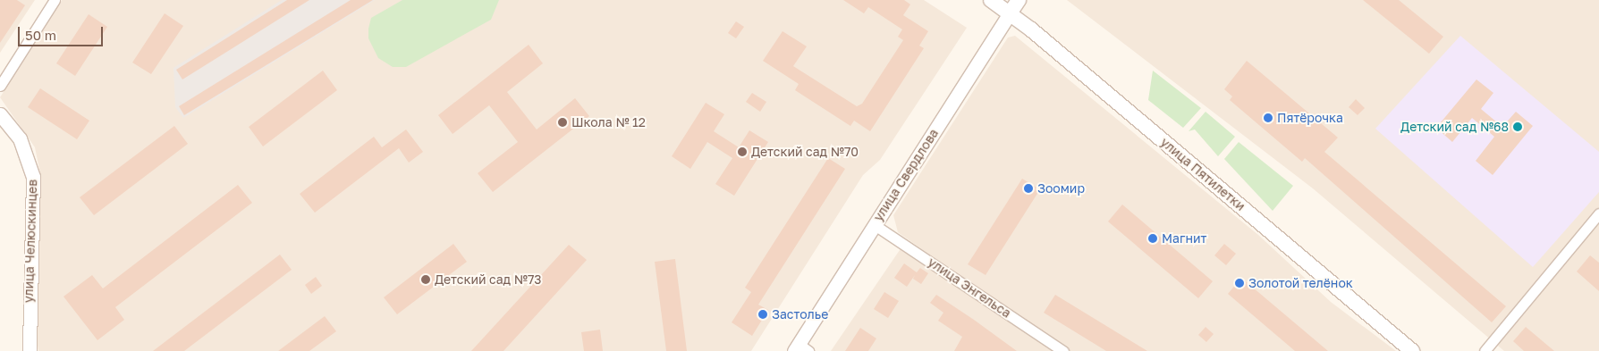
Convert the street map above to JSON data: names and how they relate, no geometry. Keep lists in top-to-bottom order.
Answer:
{
  "streets": {
    "main road": ["улица Пятилетки", "улица Свердлова"],
    "street": ["улица Челюскинцев", "улица Энгельса"]
  },
  "crossings": [
    ["улица Пятилетки", "улица Свердлова"],
    ["улица Свердлова", "улица Энгельса"]
  ],
  "places": [
    "Пятёрочка",
    "Школа № 12",
    "Детский сад №68",
    "Детский сад №70",
    "Зоомир",
    "Магнит",
    "Детский сад №73",
    "Золотой телёнок",
    "Застолье"
  ],
  "scale_bar": "50 m"
}
